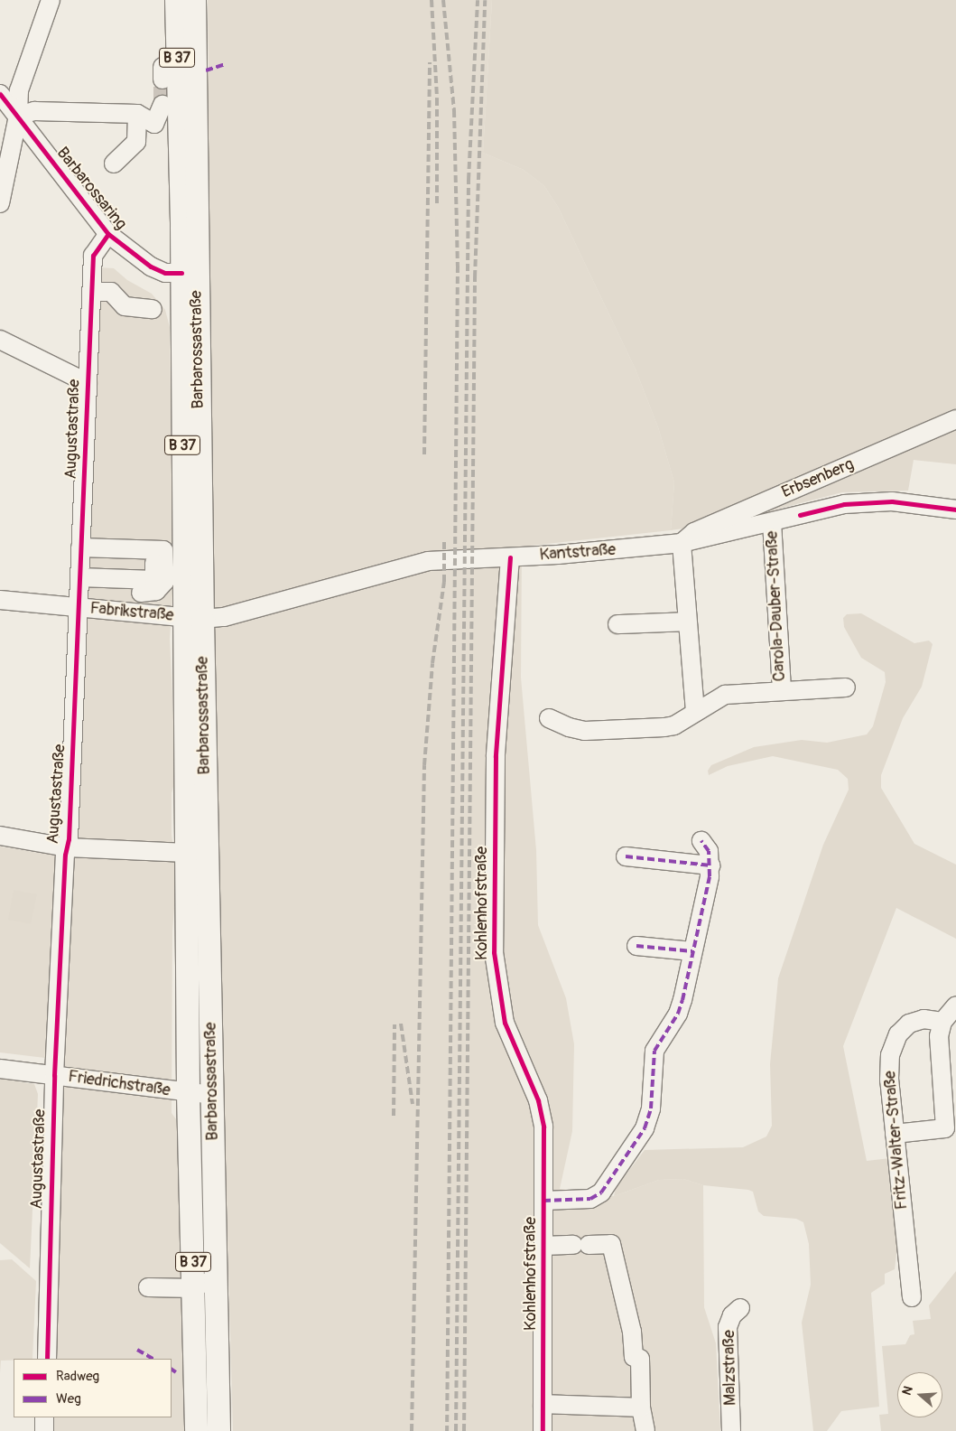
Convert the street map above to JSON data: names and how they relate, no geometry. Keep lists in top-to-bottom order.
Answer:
{
  "streets": {
    "main road": ["B 37", "Barbarossastraße"],
    "street": [
      "Barbarossaring",
      "Augustastraße",
      "Erbsenberg",
      "Kantstraße",
      "Carola-Dauber-Straße",
      "Fabrikstraße",
      "Kohlenhofstraße",
      "Friedrichstraße",
      "Fritz-Walter-Straße",
      "Malzstraße"
    ]
  },
  "crossings": [
    ["Barbarossaring", "Barbarossastraße"],
    ["Barbarossaring", "Augustastraße"],
    ["Barbarossastraße", "Kantstraße"],
    ["Barbarossastraße", "Fabrikstraße"],
    ["Barbarossastraße", "Friedrichstraße"],
    ["Augustastraße", "Fabrikstraße"],
    ["Augustastraße", "Friedrichstraße"],
    ["Erbsenberg", "Kantstraße"],
    ["Kantstraße", "Carola-Dauber-Straße"],
    ["Kantstraße", "Fabrikstraße"],
    ["Kantstraße", "Kohlenhofstraße"]
  ],
  "legend": ["Radweg", "Weg"],
  "north": "left"
}
